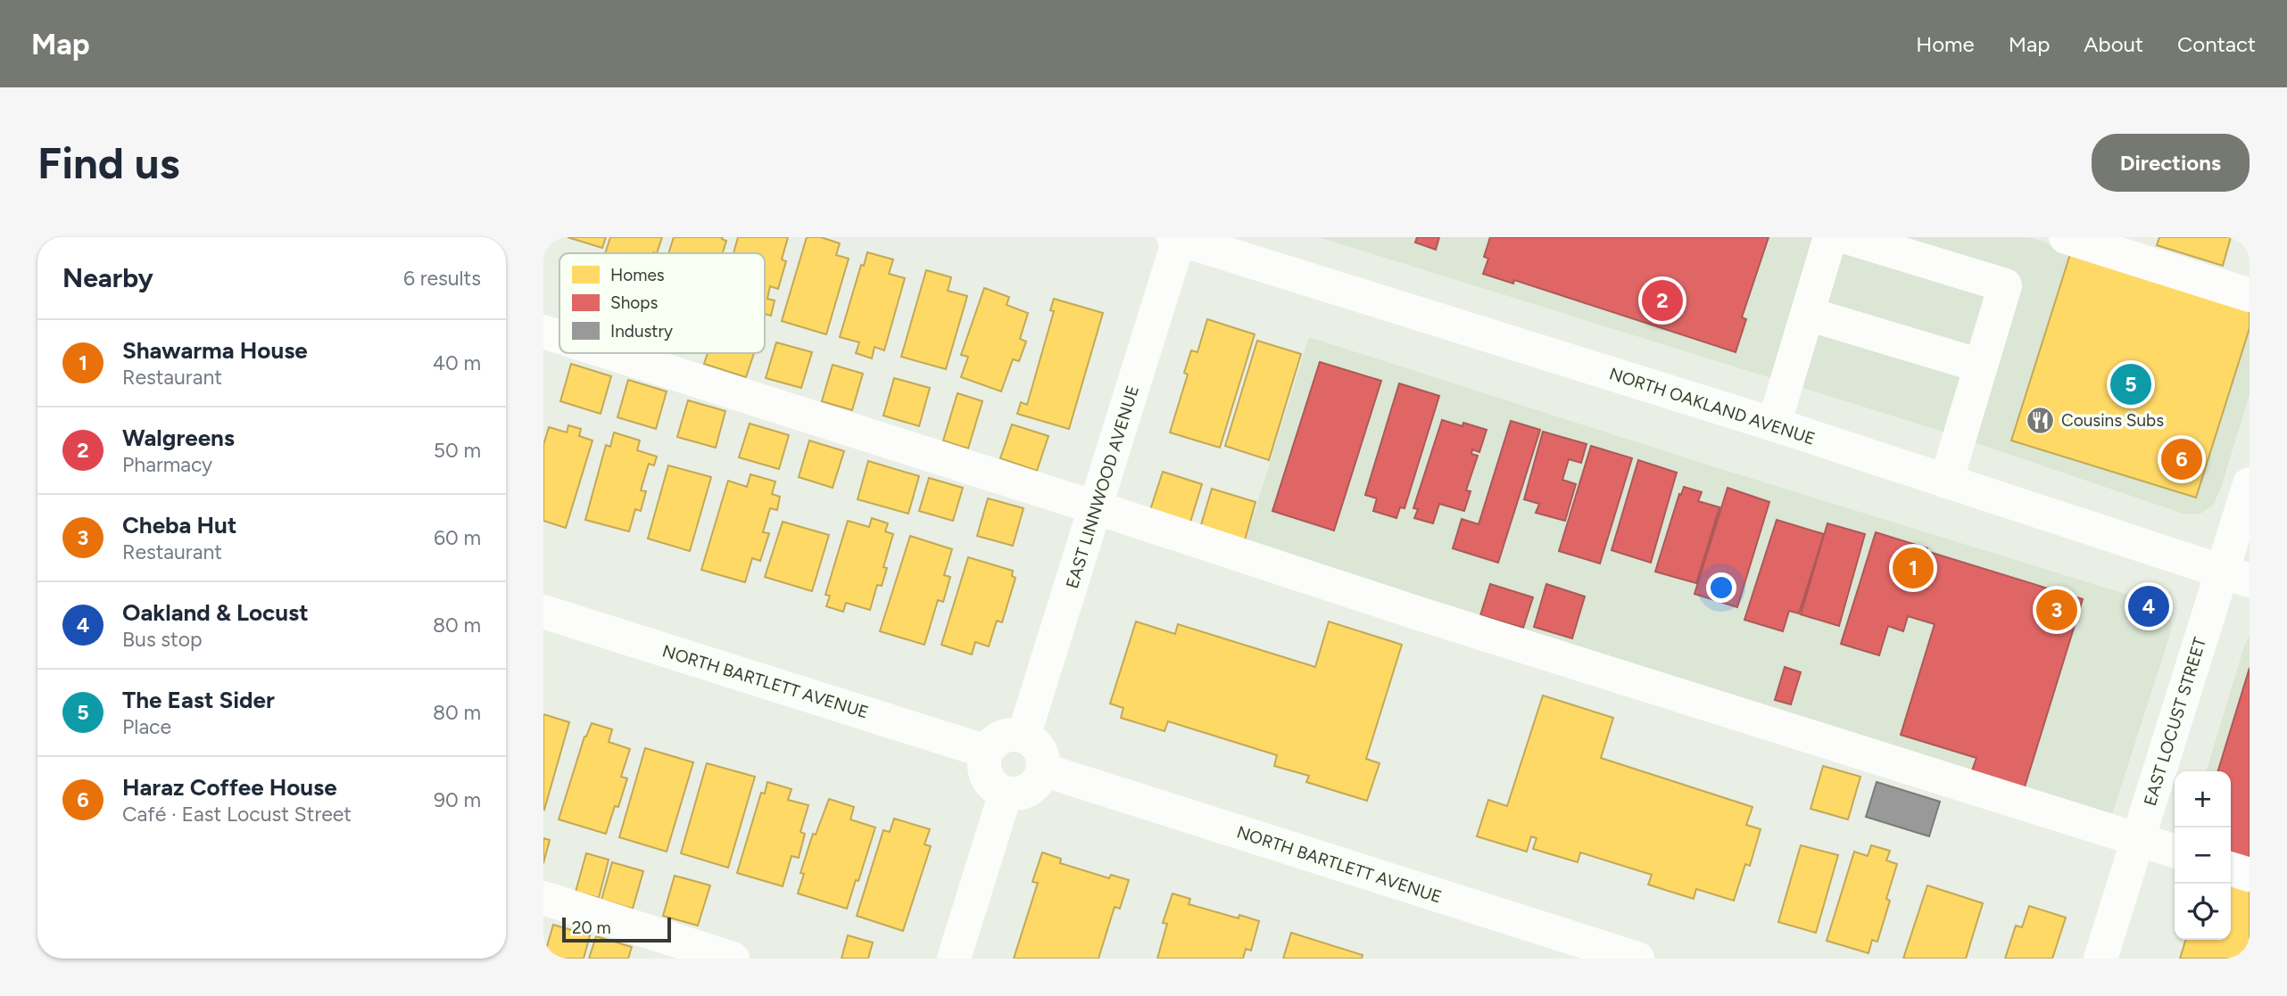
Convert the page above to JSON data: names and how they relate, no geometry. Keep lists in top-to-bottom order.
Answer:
{
  "streets": {
    "street": [
      "NORTH OAKLAND AVENUE",
      "EAST LINNWOOD AVENUE",
      "NORTH BARTLETT AVENUE",
      "EAST LOCUST STREET"
    ]
  },
  "crossings": [
    ["NORTH OAKLAND AVENUE", "EAST LINNWOOD AVENUE"],
    ["NORTH OAKLAND AVENUE", "EAST LOCUST STREET"],
    ["EAST LINNWOOD AVENUE", "NORTH BARTLETT AVENUE"]
  ],
  "places": {
    "restaurant": ["Cousins Subs"]
  },
  "legend": ["Homes", "Shops", "Industry"],
  "scale_bar": "20 m",
  "page": {
    "header": "Map",
    "nav": [
      "Home",
      "Map",
      "About",
      "Contact"
    ],
    "buttons": "Directions",
    "title": "Find us",
    "heading": ["Nearby", "6 results"],
    "pins": [
      "2",
      "5",
      "6",
      "1",
      "4",
      "3"
    ],
    "list": [
      {
        "mark": "1",
        "name": "Shawarma House",
        "note": "Restaurant",
        "value": "40 m"
      },
      {
        "mark": "2",
        "name": "Walgreens",
        "note": "Pharmacy",
        "value": "50 m"
      },
      {
        "mark": "3",
        "name": "Cheba Hut",
        "note": "Restaurant",
        "value": "60 m"
      },
      {
        "mark": "4",
        "name": "Oakland & Locust",
        "note": "Bus stop",
        "value": "80 m"
      },
      {
        "mark": "5",
        "name": "The East Sider",
        "note": "Place",
        "value": "80 m"
      },
      {
        "mark": "6",
        "name": "Haraz Coffee House",
        "note": "Café · East Locust Street",
        "value": "90 m"
      }
    ],
    "map_buttons": ["+", "−"],
    "scale": "20 m"
  }
}
